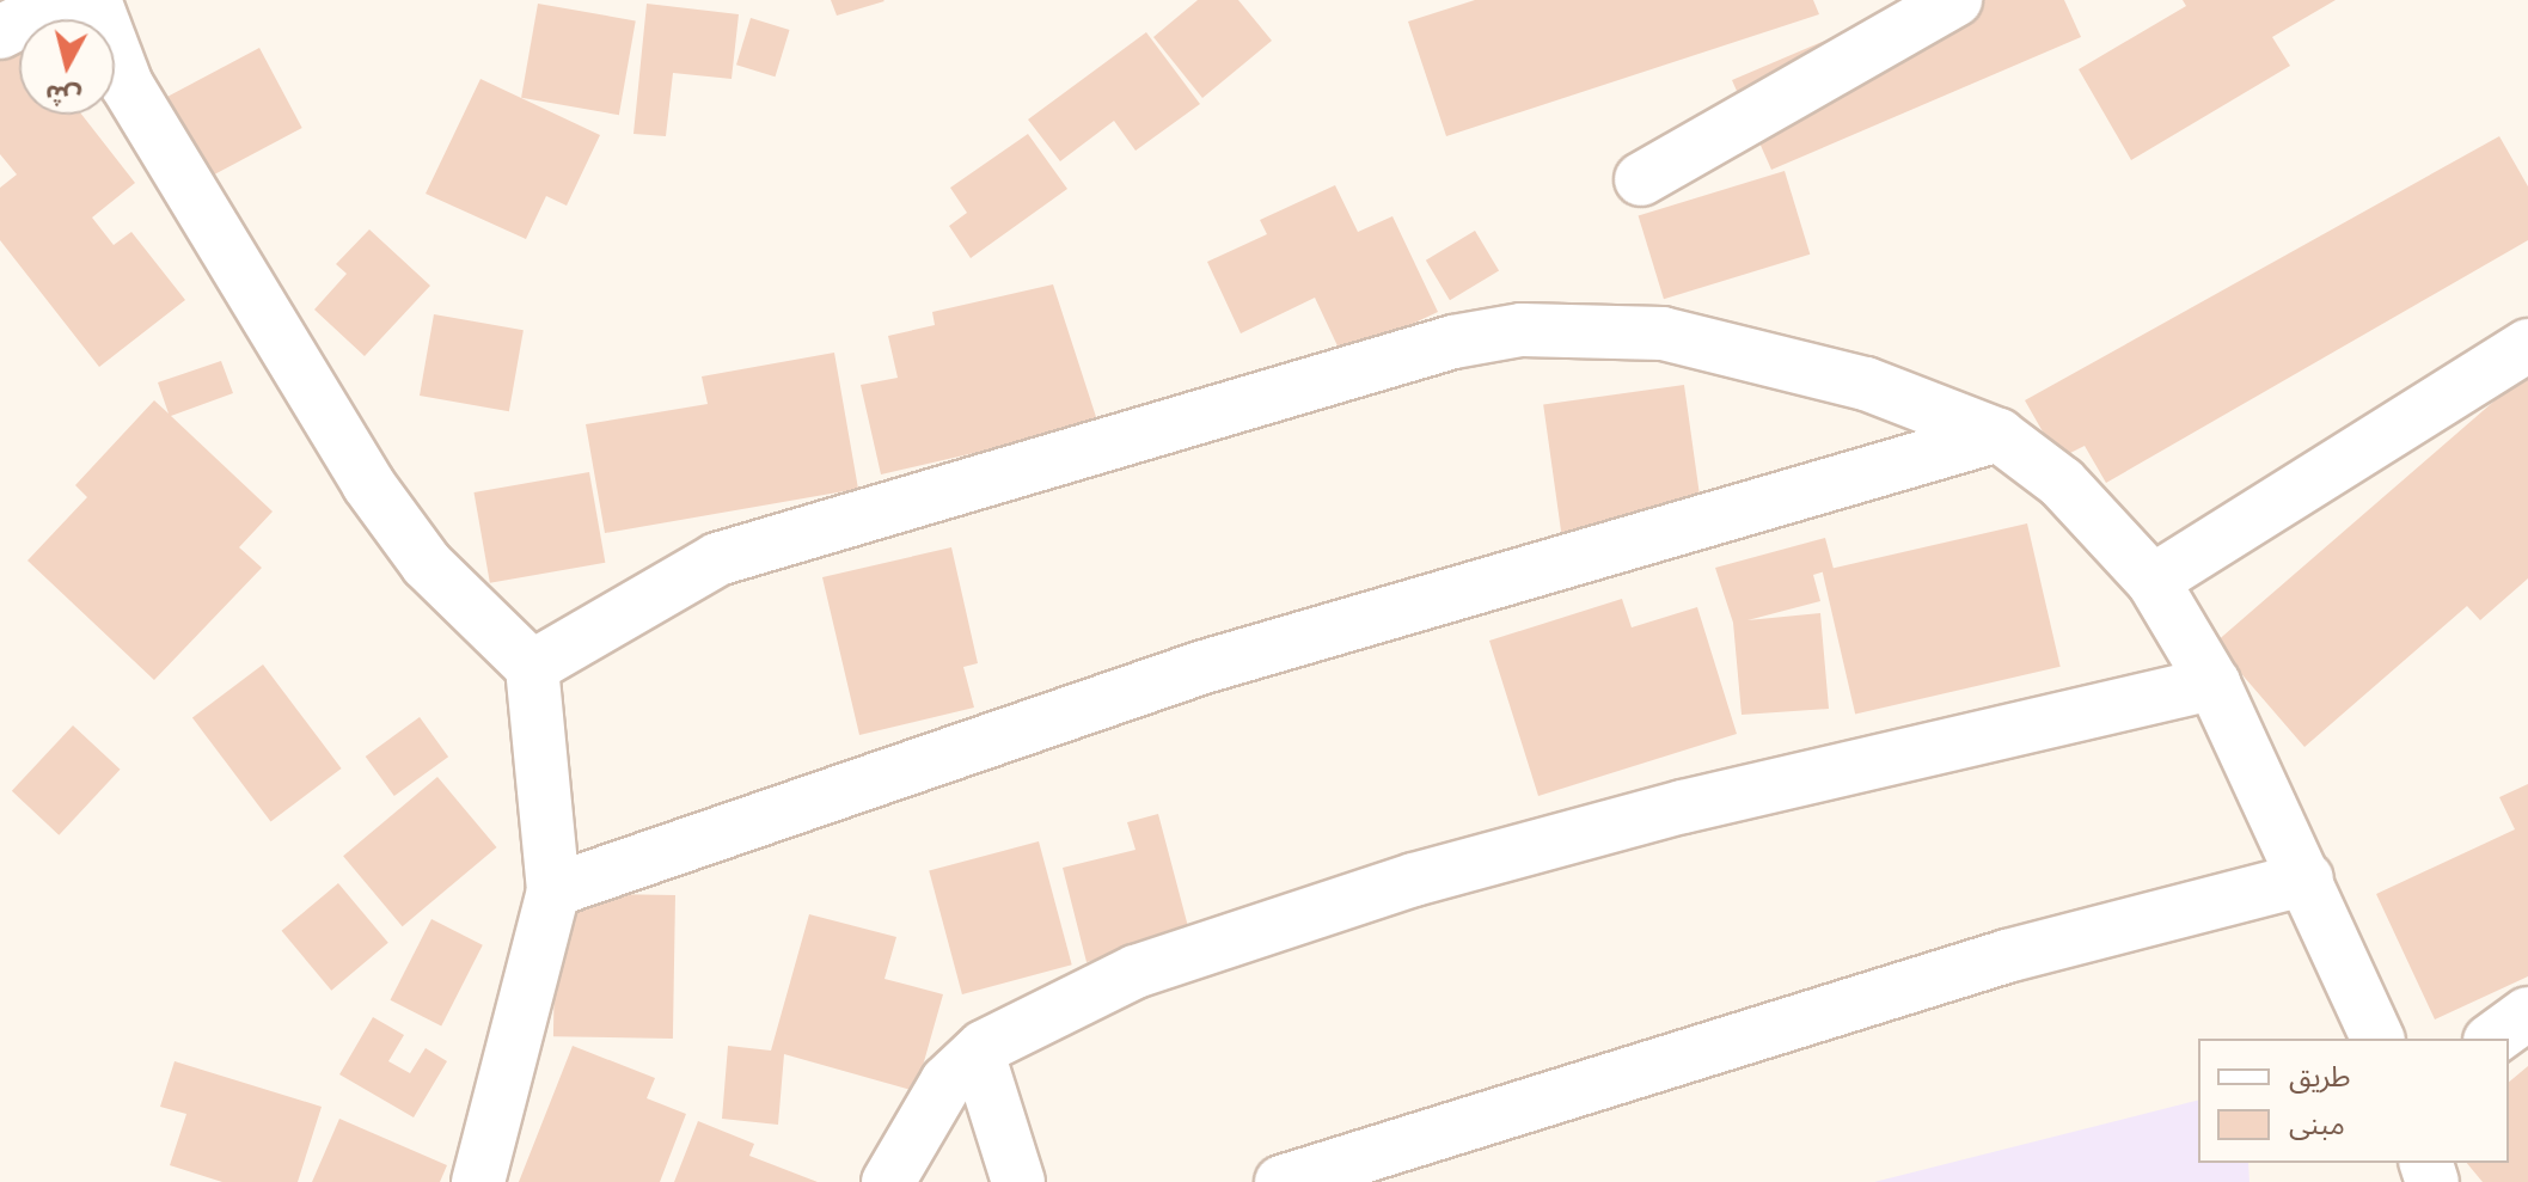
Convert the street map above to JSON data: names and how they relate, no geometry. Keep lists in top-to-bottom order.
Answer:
{
  "legend": ["طريق", "مبنى"],
  "north": "bottom"
}
